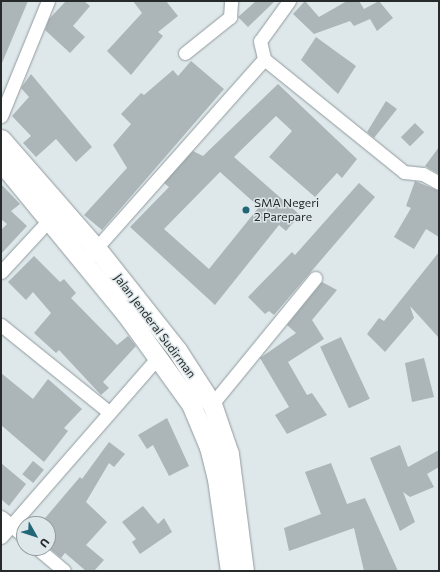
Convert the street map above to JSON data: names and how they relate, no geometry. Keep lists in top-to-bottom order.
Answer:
{
  "streets": {
    "main road": ["Jalan Jenderal Sudirman"]
  },
  "places": ["SMA Negeri 2 Parepare"],
  "north": "bottom right"
}
